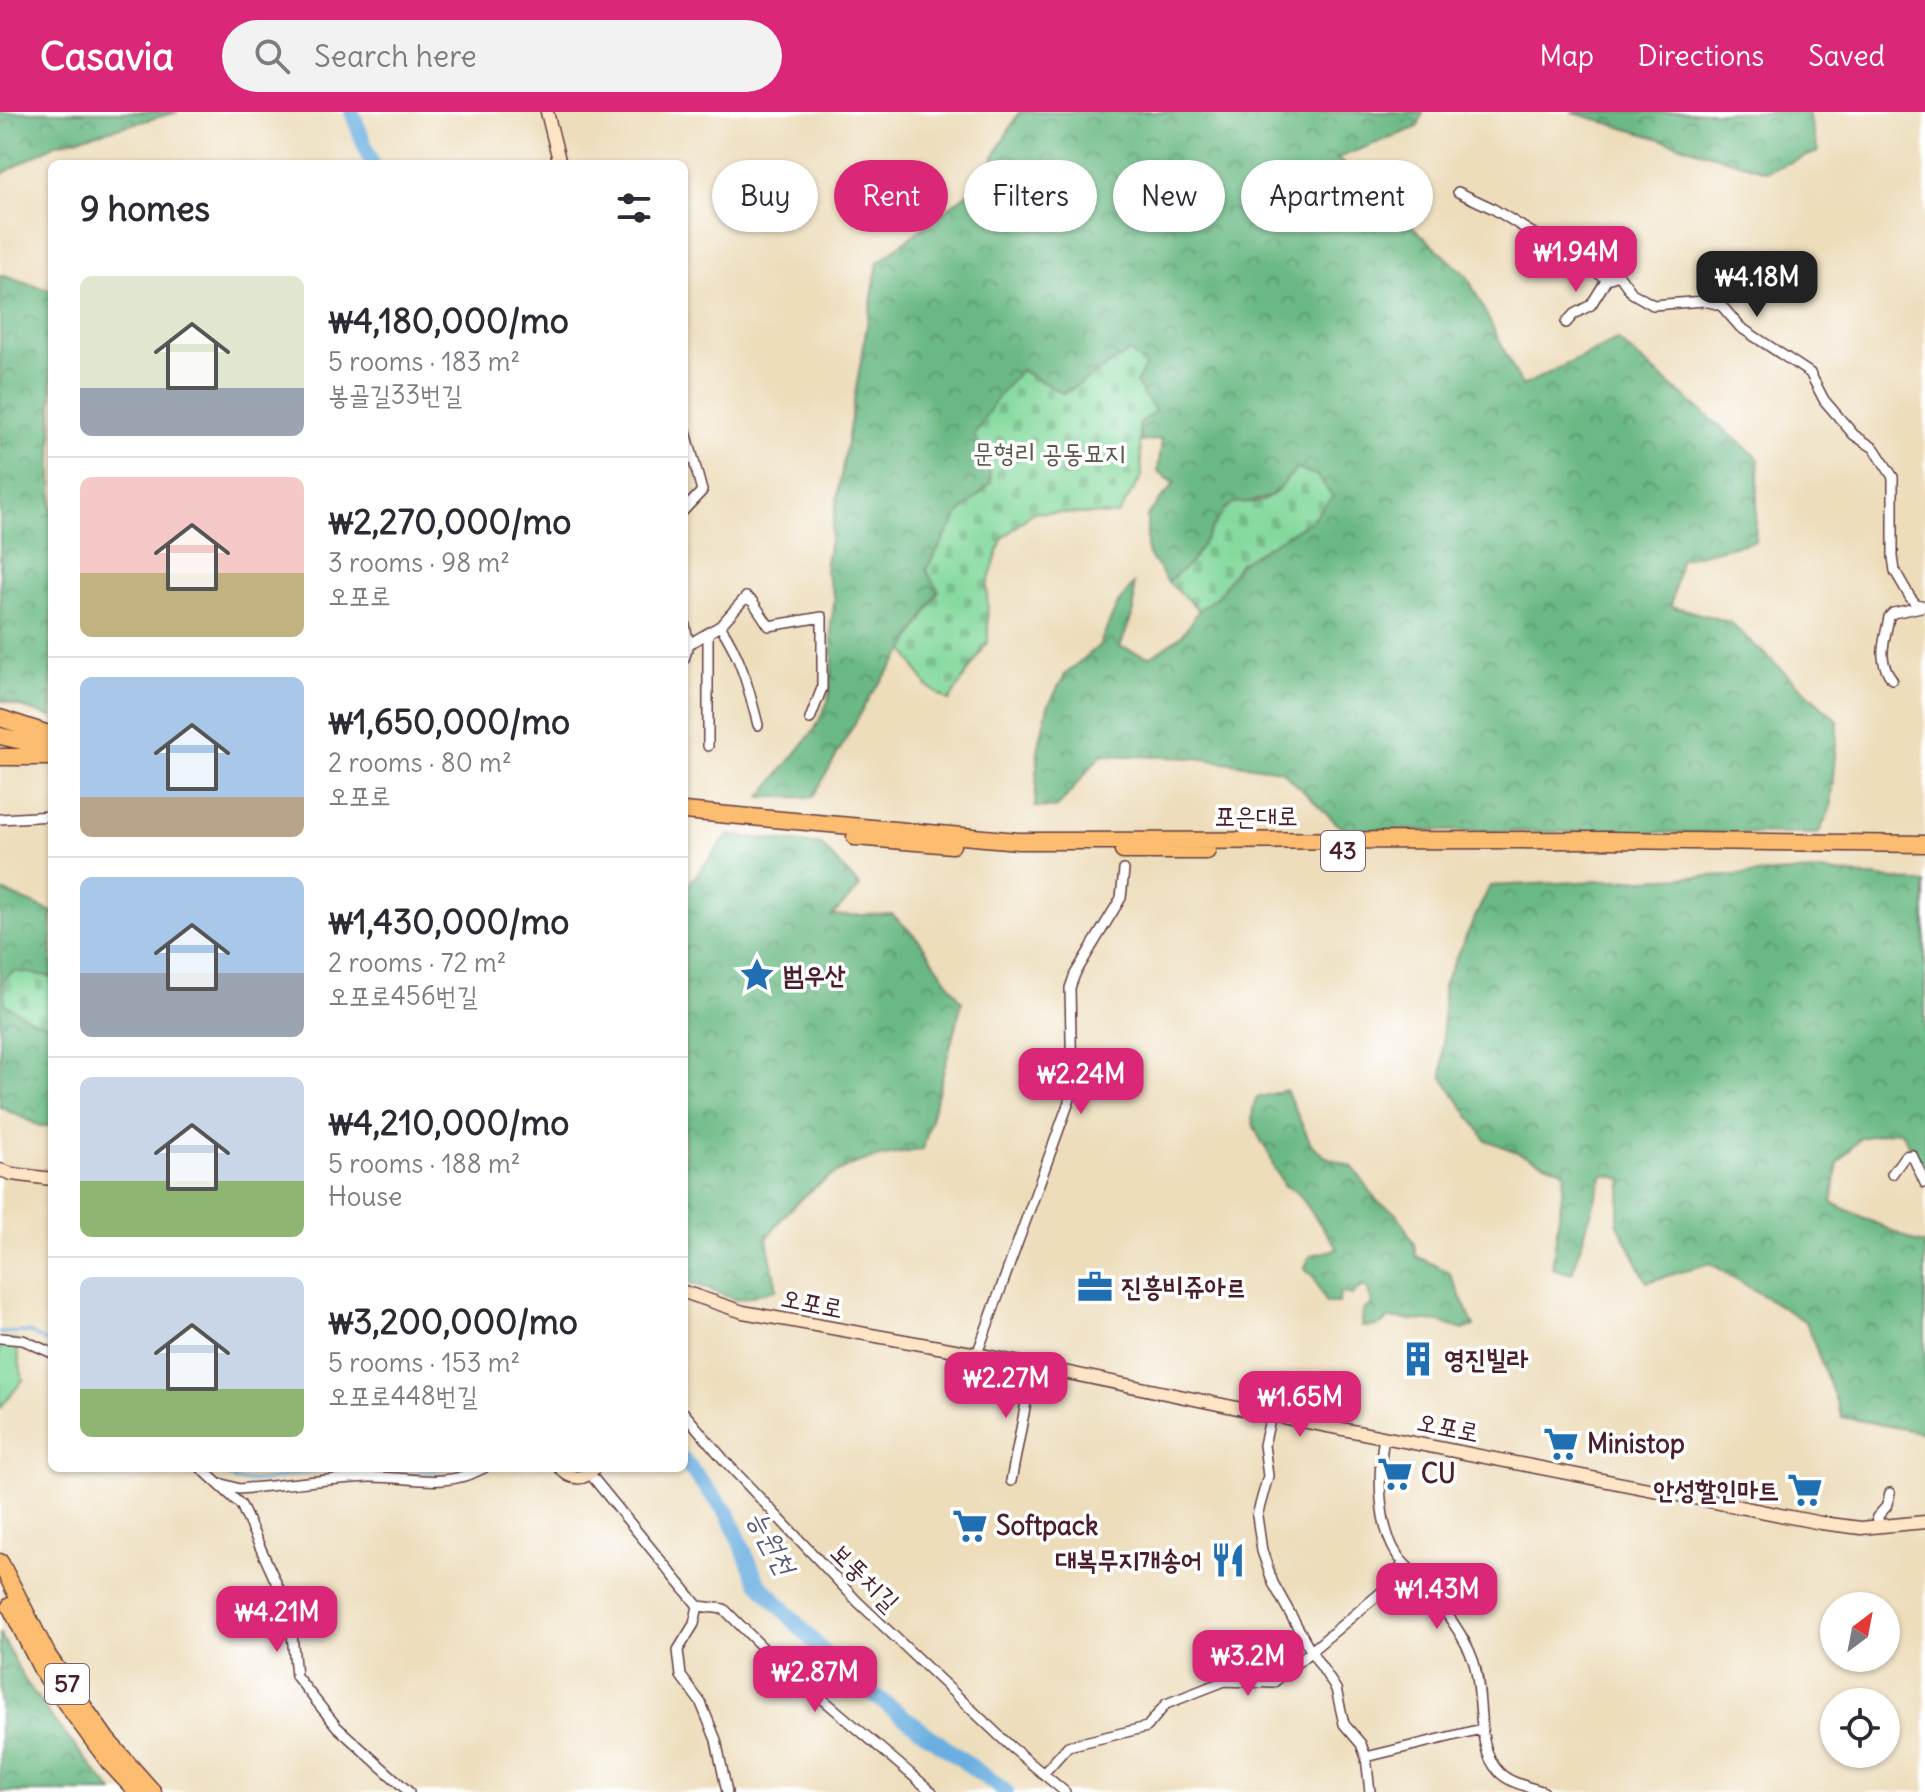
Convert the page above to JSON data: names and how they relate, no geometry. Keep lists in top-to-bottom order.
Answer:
{
  "streets": {
    "highway": ["포은대로", "43", "57"],
    "street": ["오포로", "보뚱치길"]
  },
  "crossings": [
    ["포은대로", "43"]
  ],
  "water": ["능원천"],
  "parks": ["문형리 공동묘지"],
  "places": {
    "place": ["범우산"],
    "office": ["진흥비쥬아르"],
    "building": ["영진빌라"],
    "supermarket": [
      "Ministop",
      "CU",
      "안성할인마트",
      "Softpack"
    ],
    "restaurant": ["대복무지개송어"]
  },
  "north": "top right",
  "page": {
    "header": "Casavia",
    "search": "Search here",
    "nav": ["Map", "Directions", "Saved"],
    "chip": [
      "Buy",
      "Rent",
      "Filters",
      "New",
      "Apartment"
    ],
    "heading": "9 homes",
    "price": [
      "₩1.94M",
      "₩4.18M",
      "₩2.24M",
      "₩2.27M",
      "₩1.65M",
      "₩1.43M",
      "₩4.21M",
      "₩3.2M",
      "₩2.87M"
    ],
    "list": [
      {
        "name": "₩4,180,000/mo",
        "note": "5 rooms · 183 m² · 봉골길33번길"
      },
      {
        "name": "₩2,270,000/mo",
        "note": "3 rooms · 98 m² · 오포로"
      },
      {
        "name": "₩1,650,000/mo",
        "note": "2 rooms · 80 m² · 오포로"
      },
      {
        "name": "₩1,430,000/mo",
        "note": "2 rooms · 72 m² · 오포로456번길"
      },
      {
        "name": "₩4,210,000/mo",
        "note": "5 rooms · 188 m² · House"
      },
      {
        "name": "₩3,200,000/mo",
        "note": "5 rooms · 153 m² · 오포로448번길"
      }
    ]
  }
}
